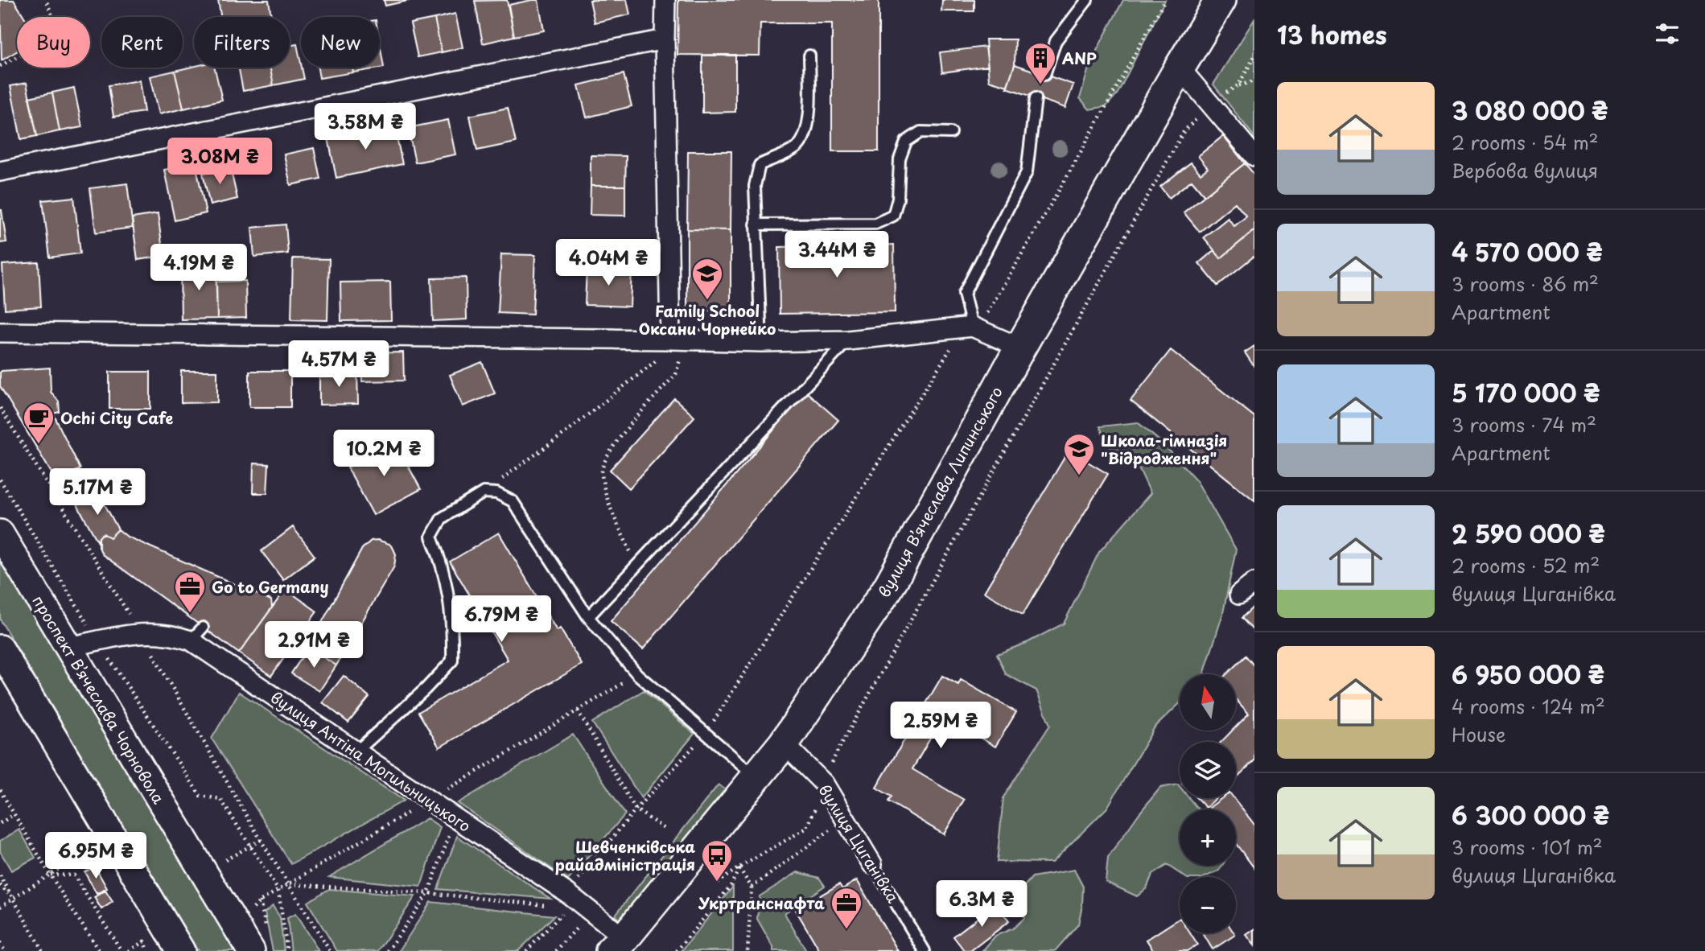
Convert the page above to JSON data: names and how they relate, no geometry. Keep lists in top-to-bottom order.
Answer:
{
  "streets": {
    "main road": ["вулиця Вʼячеслава Липинського", "проспект Вʼячеслава Чорновола"],
    "street": ["вулиця Антіна Могильницького", "вулиця Циганівка"]
  },
  "crossings": [
    ["вулиця Вʼячеслава Липинського", "вулиця Антіна Могильницького"],
    ["вулиця Вʼячеслава Липинського", "вулиця Циганівка"],
    ["проспект Вʼячеслава Чорновола", "вулиця Антіна Могильницького"]
  ],
  "places": {
    "building": ["ANP"],
    "school or university": ["Family School Оксани Чорнейко", "Школа-гімназія \"Відродження\""],
    "cafe": ["Ochi City Cafe"],
    "office": ["Go to Germany", "Укртранснафта"],
    "bus stop": ["Шевченківська райадміністрація"]
  },
  "north": "top",
  "page": {
    "heading": "13 homes",
    "chip": [
      "Buy",
      "Rent",
      "Filters",
      "New"
    ],
    "list": [
      {
        "name": "3 080 000 ₴",
        "note": "2 rooms · 54 m² · Вербова вулиця"
      },
      {
        "name": "4 570 000 ₴",
        "note": "3 rooms · 86 m² · Apartment"
      },
      {
        "name": "5 170 000 ₴",
        "note": "3 rooms · 74 m² · Apartment"
      },
      {
        "name": "2 590 000 ₴",
        "note": "2 rooms · 52 m² · вулиця Циганівка"
      },
      {
        "name": "6 950 000 ₴",
        "note": "4 rooms · 124 m² · House"
      },
      {
        "name": "6 300 000 ₴",
        "note": "3 rooms · 101 m² · вулиця Циганівка"
      }
    ],
    "price": [
      "3.58M ₴",
      "3.08M ₴",
      "3.44M ₴",
      "4.04M ₴",
      "4.19M ₴",
      "4.57M ₴",
      "10.2M ₴",
      "5.17M ₴",
      "6.79M ₴",
      "2.91M ₴",
      "2.59M ₴",
      "6.95M ₴",
      "6.3M ₴"
    ],
    "map_buttons": ["+", "−"]
  }
}
